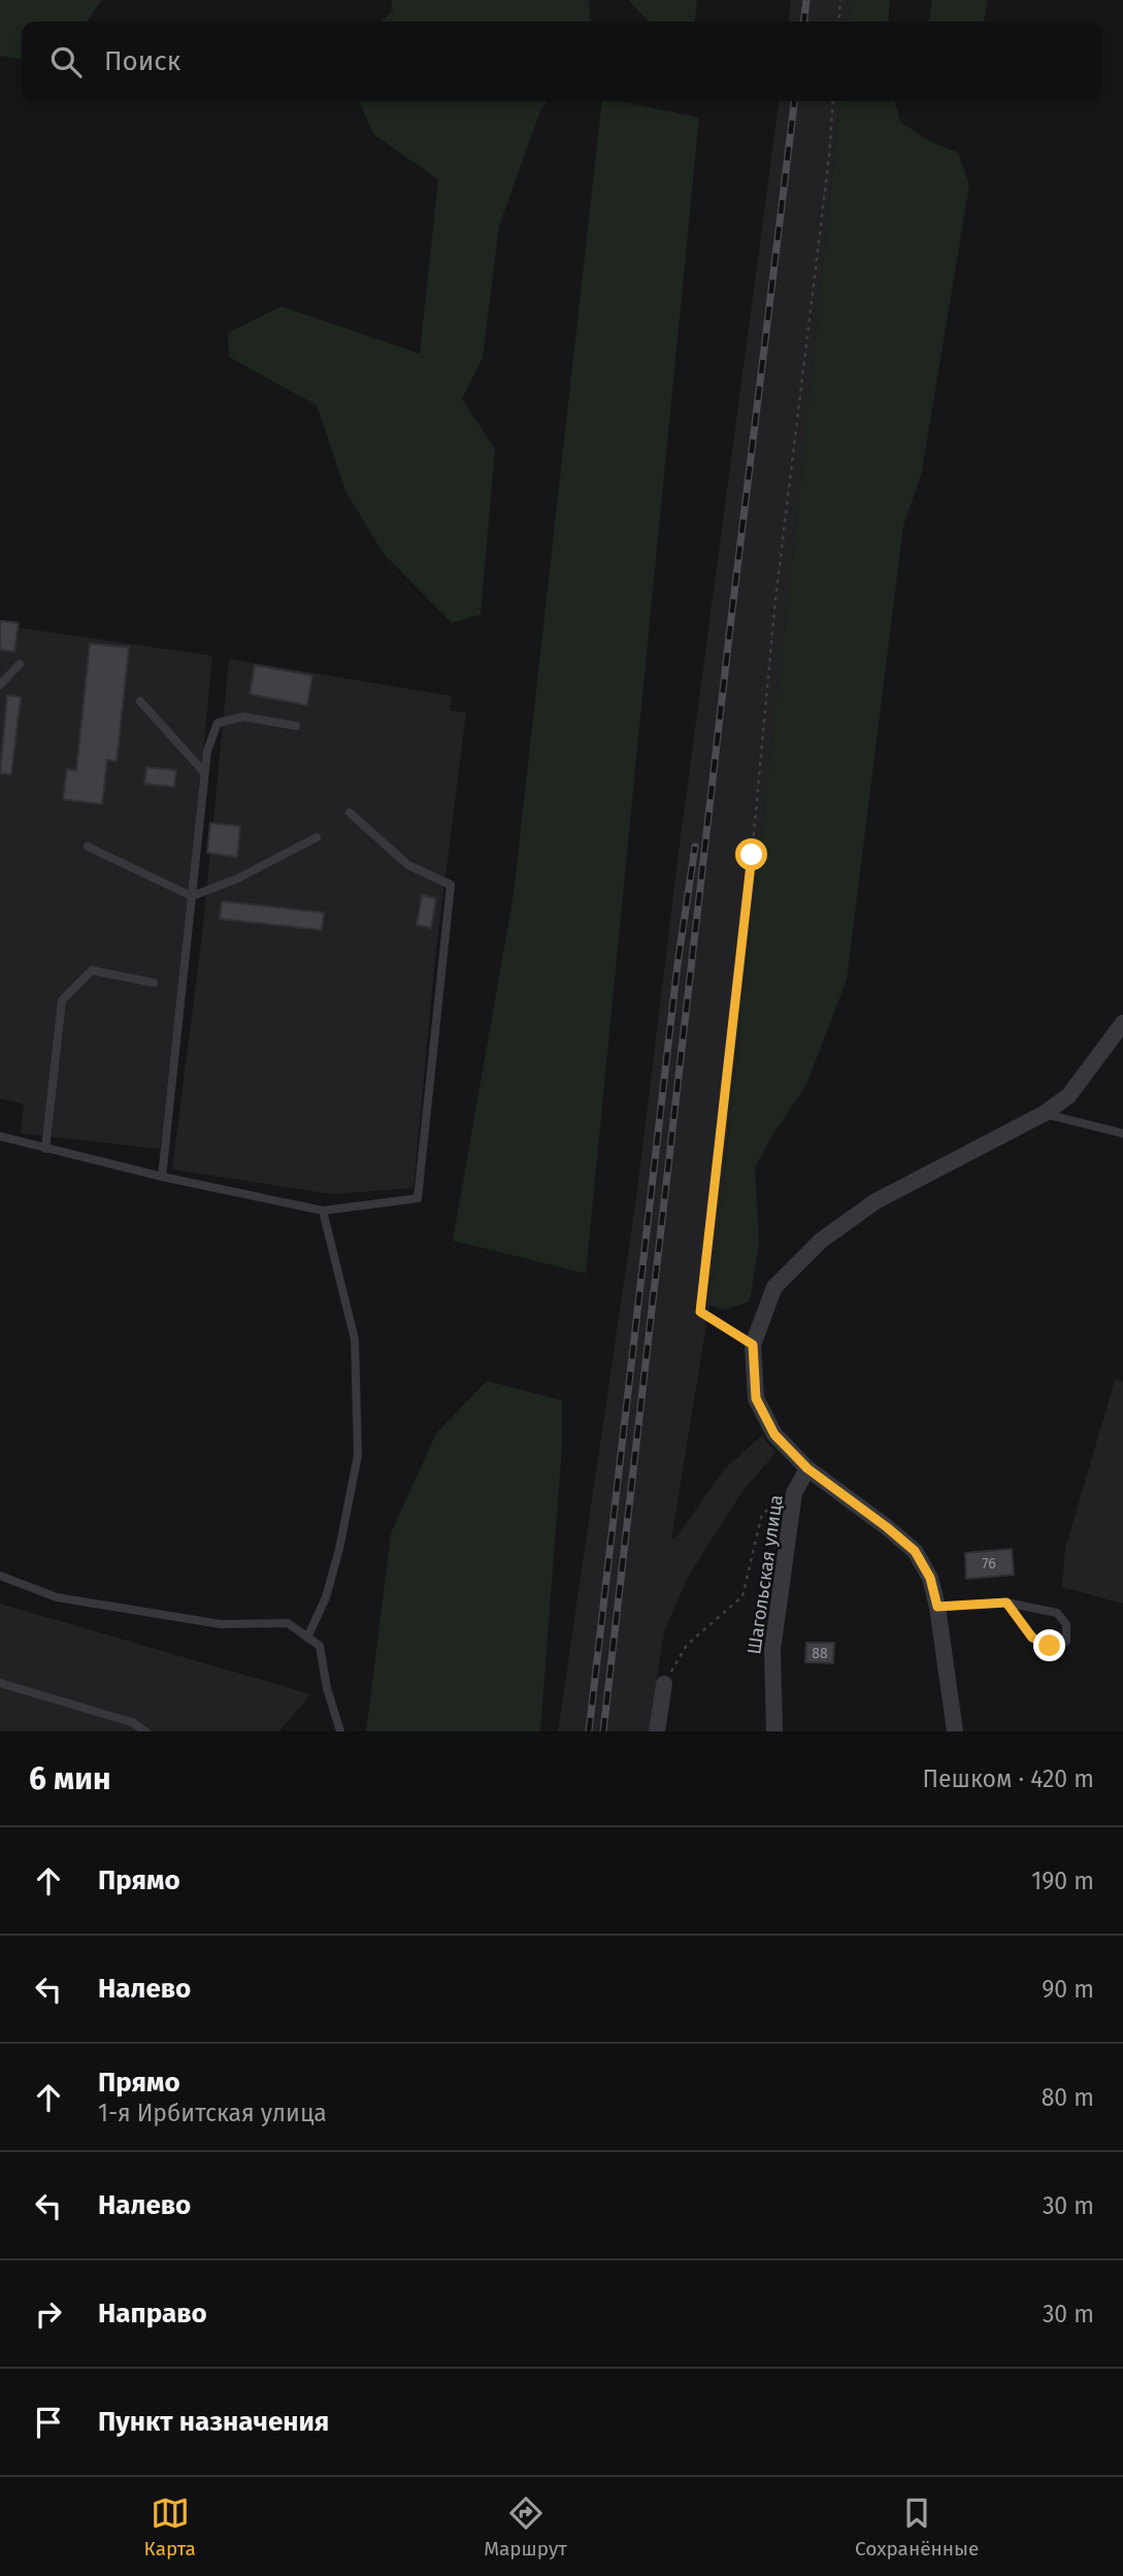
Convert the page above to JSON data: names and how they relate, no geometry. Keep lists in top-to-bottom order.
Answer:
{
  "streets": {
    "street": ["Шагольская улица"]
  },
  "house_numbers": ["76", "88"],
  "page": {
    "search": "Поиск",
    "heading": ["6 мин", "Пешком · 420 m"],
    "list": [
      ["Прямо", "190 m"],
      ["Налево", "90 m"],
      ["Прямо", "1-я Ирбитская улица", "80 m"],
      ["Налево", "30 m"],
      ["Направо", "30 m"],
      "Пункт назначения"
    ],
    "nav": ["Карта", "Маршрут", "Сохранённые"]
  }
}
